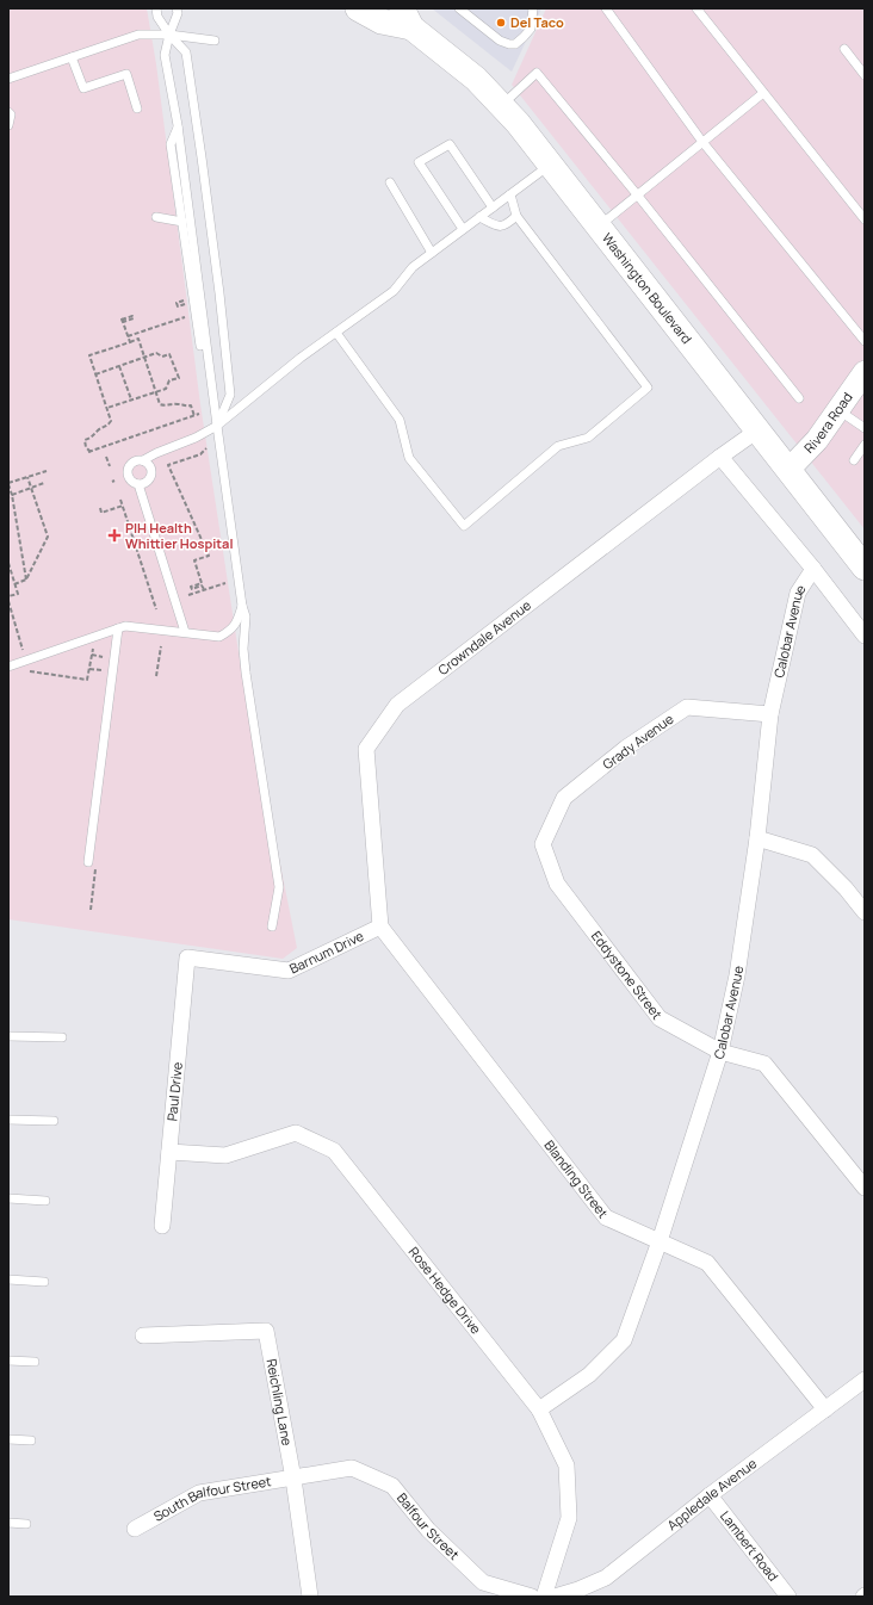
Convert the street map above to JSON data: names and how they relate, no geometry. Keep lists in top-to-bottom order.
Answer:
{
  "streets": {
    "main road": ["Washington Boulevard"],
    "street": [
      "Rivera Road",
      "Calobar Avenue",
      "Crowndale Avenue",
      "Grady Avenue",
      "Barnum Drive",
      "Eddystone Street",
      "Paul Drive",
      "Blanding Street",
      "Rose Hedge Drive",
      "Reichling Lane",
      "Appledale Avenue",
      "South Balfour Street",
      "Balfour Street",
      "Lambert Road"
    ]
  },
  "crossings": [
    ["Washington Boulevard", "Rivera Road"],
    ["Washington Boulevard", "Crowndale Avenue"],
    ["Calobar Avenue", "Grady Avenue"],
    ["Calobar Avenue", "Eddystone Street"],
    ["Calobar Avenue", "Blanding Street"],
    ["Calobar Avenue", "Rose Hedge Drive"],
    ["Crowndale Avenue", "Barnum Drive"],
    ["Crowndale Avenue", "Blanding Street"],
    ["Grady Avenue", "Eddystone Street"],
    ["Barnum Drive", "Paul Drive"],
    ["Barnum Drive", "Blanding Street"],
    ["Paul Drive", "Rose Hedge Drive"],
    ["Blanding Street", "Appledale Avenue"],
    ["Reichling Lane", "South Balfour Street"],
    ["Reichling Lane", "Balfour Street"],
    ["Appledale Avenue", "Lambert Road"],
    ["South Balfour Street", "Balfour Street"]
  ],
  "places": {
    "other": ["Del Taco"],
    "health": ["PIH Health Whittier Hospital"]
  }
}
